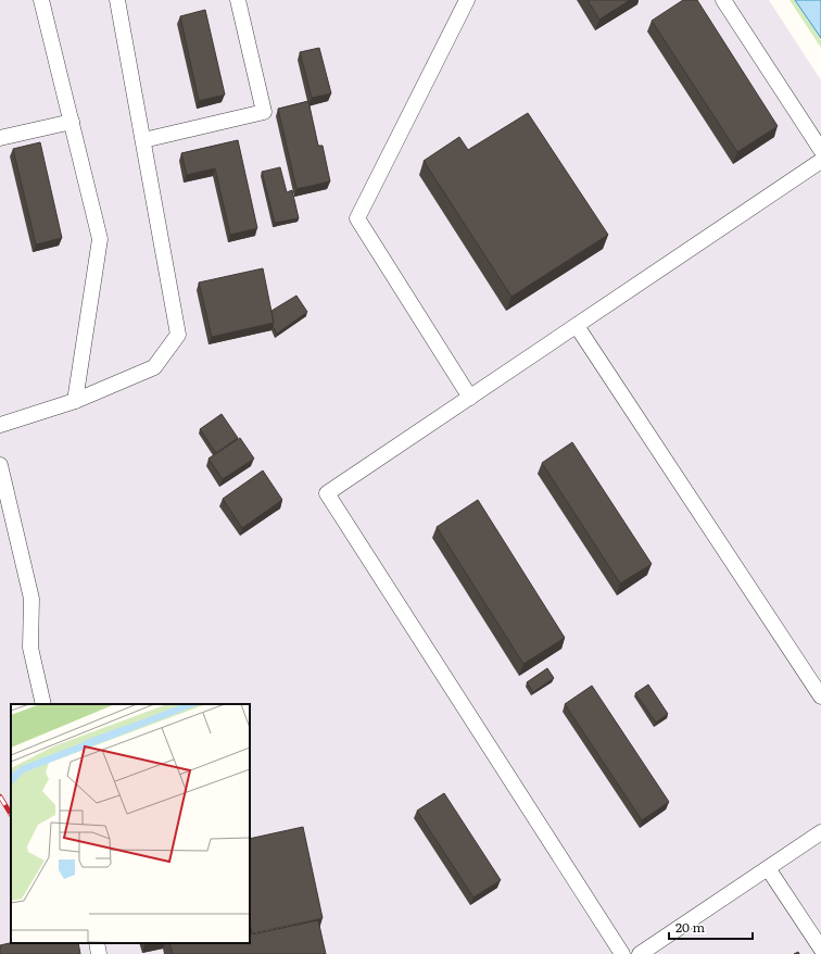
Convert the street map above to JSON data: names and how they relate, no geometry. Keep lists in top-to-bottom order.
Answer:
{
  "scale_bar": "20 m"
}
